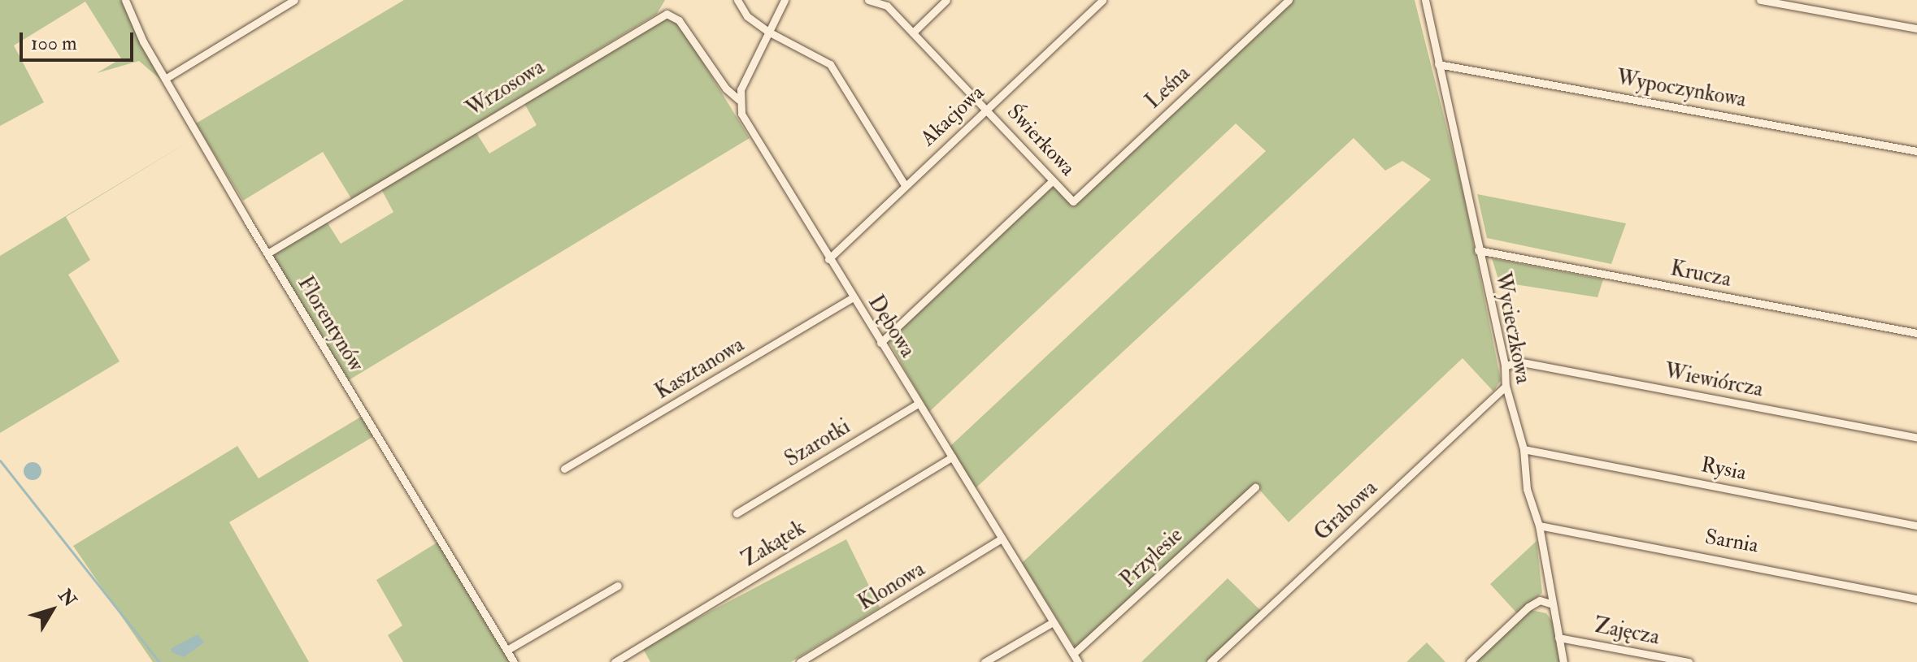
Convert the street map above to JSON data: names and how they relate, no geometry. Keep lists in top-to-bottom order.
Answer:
{
  "streets": {
    "street": [
      "Leśna",
      "Wrzosowa",
      "Wypoczynkowa",
      "Akacjowa",
      "Świerkowa",
      "Krucza",
      "Florentynów",
      "Dębowa",
      "Wycieczkowa",
      "Kasztanowa",
      "Wiewiórcza",
      "Szarotki",
      "Rysia",
      "Grabowa",
      "Sarnia",
      "Zakątek",
      "Przylesie",
      "Klonowa",
      "Zajęcza"
    ]
  },
  "crossings": [
    ["Leśna", "Świerkowa"],
    ["Wrzosowa", "Florentynów"],
    ["Wrzosowa", "Dębowa"],
    ["Wypoczynkowa", "Wycieczkowa"],
    ["Akacjowa", "Świerkowa"],
    ["Akacjowa", "Dębowa"],
    ["Krucza", "Wycieczkowa"],
    ["Dębowa", "Kasztanowa"],
    ["Dębowa", "Szarotki"],
    ["Dębowa", "Zakątek"],
    ["Dębowa", "Przylesie"],
    ["Dębowa", "Klonowa"],
    ["Wycieczkowa", "Wiewiórcza"],
    ["Wycieczkowa", "Rysia"],
    ["Wycieczkowa", "Grabowa"],
    ["Wycieczkowa", "Sarnia"],
    ["Wycieczkowa", "Zajęcza"]
  ],
  "scale_bar": "100 m",
  "north": "top right"
}
